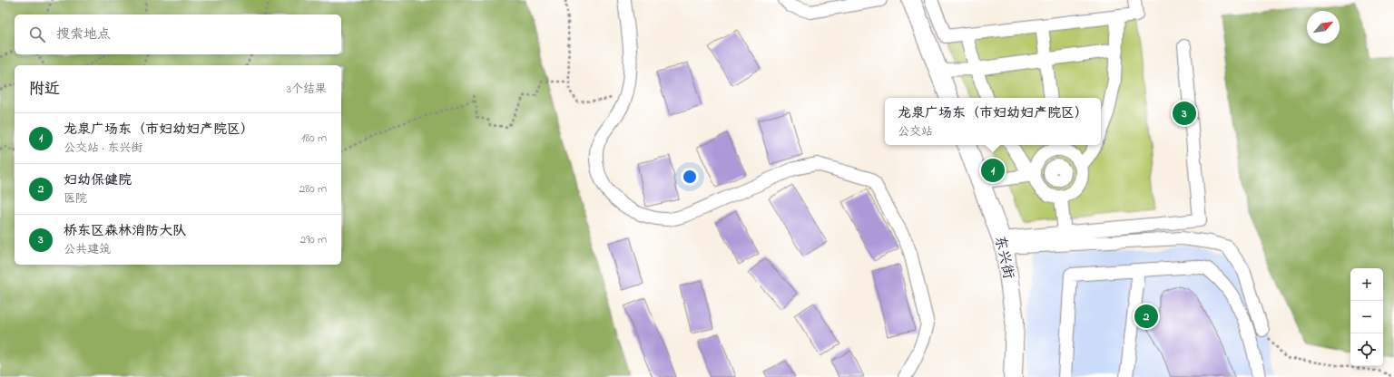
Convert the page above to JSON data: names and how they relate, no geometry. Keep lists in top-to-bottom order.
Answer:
{
  "streets": {
    "street": ["东兴街"]
  },
  "north": "top right",
  "page": {
    "search": "搜索地点",
    "heading": ["附近", "3个结果"],
    "popup": ["龙泉广场东（市妇幼妇产院区）", "公交站"],
    "pins": ["3", "1", "2"],
    "list": [
      {
        "mark": "1",
        "name": "龙泉广场东（市妇幼妇产院区）",
        "note": "公交站 · 东兴街",
        "value": "180 m"
      },
      {
        "mark": "2",
        "name": "妇幼保健院",
        "note": "医院",
        "value": "280 m"
      },
      {
        "mark": "3",
        "name": "桥东区森林消防大队",
        "note": "公共建筑",
        "value": "290 m"
      }
    ],
    "map_buttons": ["+", "−"]
  }
}
